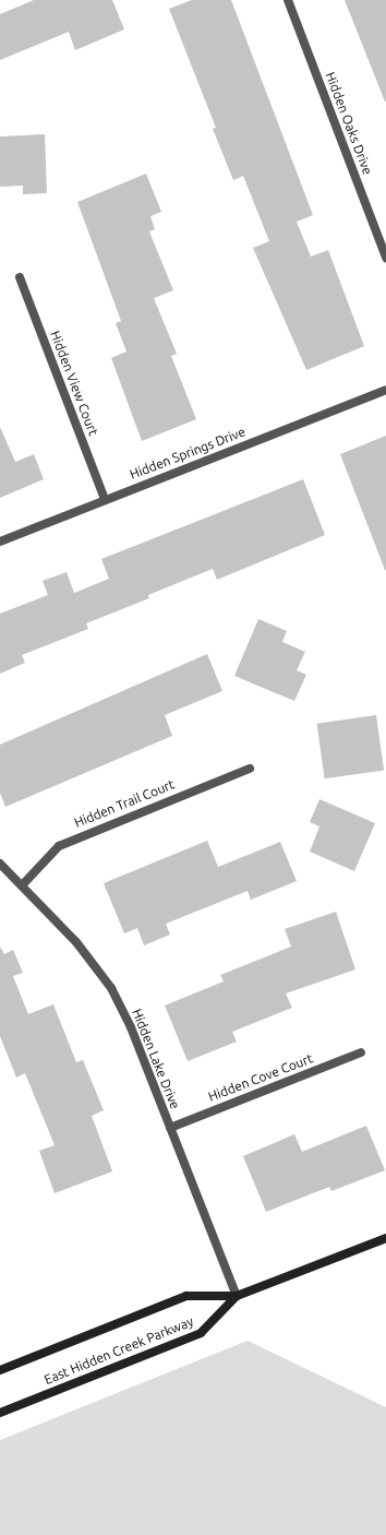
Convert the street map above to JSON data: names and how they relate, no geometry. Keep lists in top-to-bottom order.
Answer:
{
  "streets": {
    "main road": ["East Hidden Creek Parkway"],
    "street": [
      "Hidden Oaks Drive",
      "Hidden View Court",
      "Hidden Springs Drive",
      "Hidden Trail Court",
      "Hidden Lake Drive",
      "Hidden Cove Court"
    ]
  },
  "crossings": [
    ["Hidden View Court", "Hidden Springs Drive"],
    ["Hidden Trail Court", "Hidden Lake Drive"],
    ["Hidden Lake Drive", "Hidden Cove Court"],
    ["Hidden Lake Drive", "East Hidden Creek Parkway"]
  ]
}
